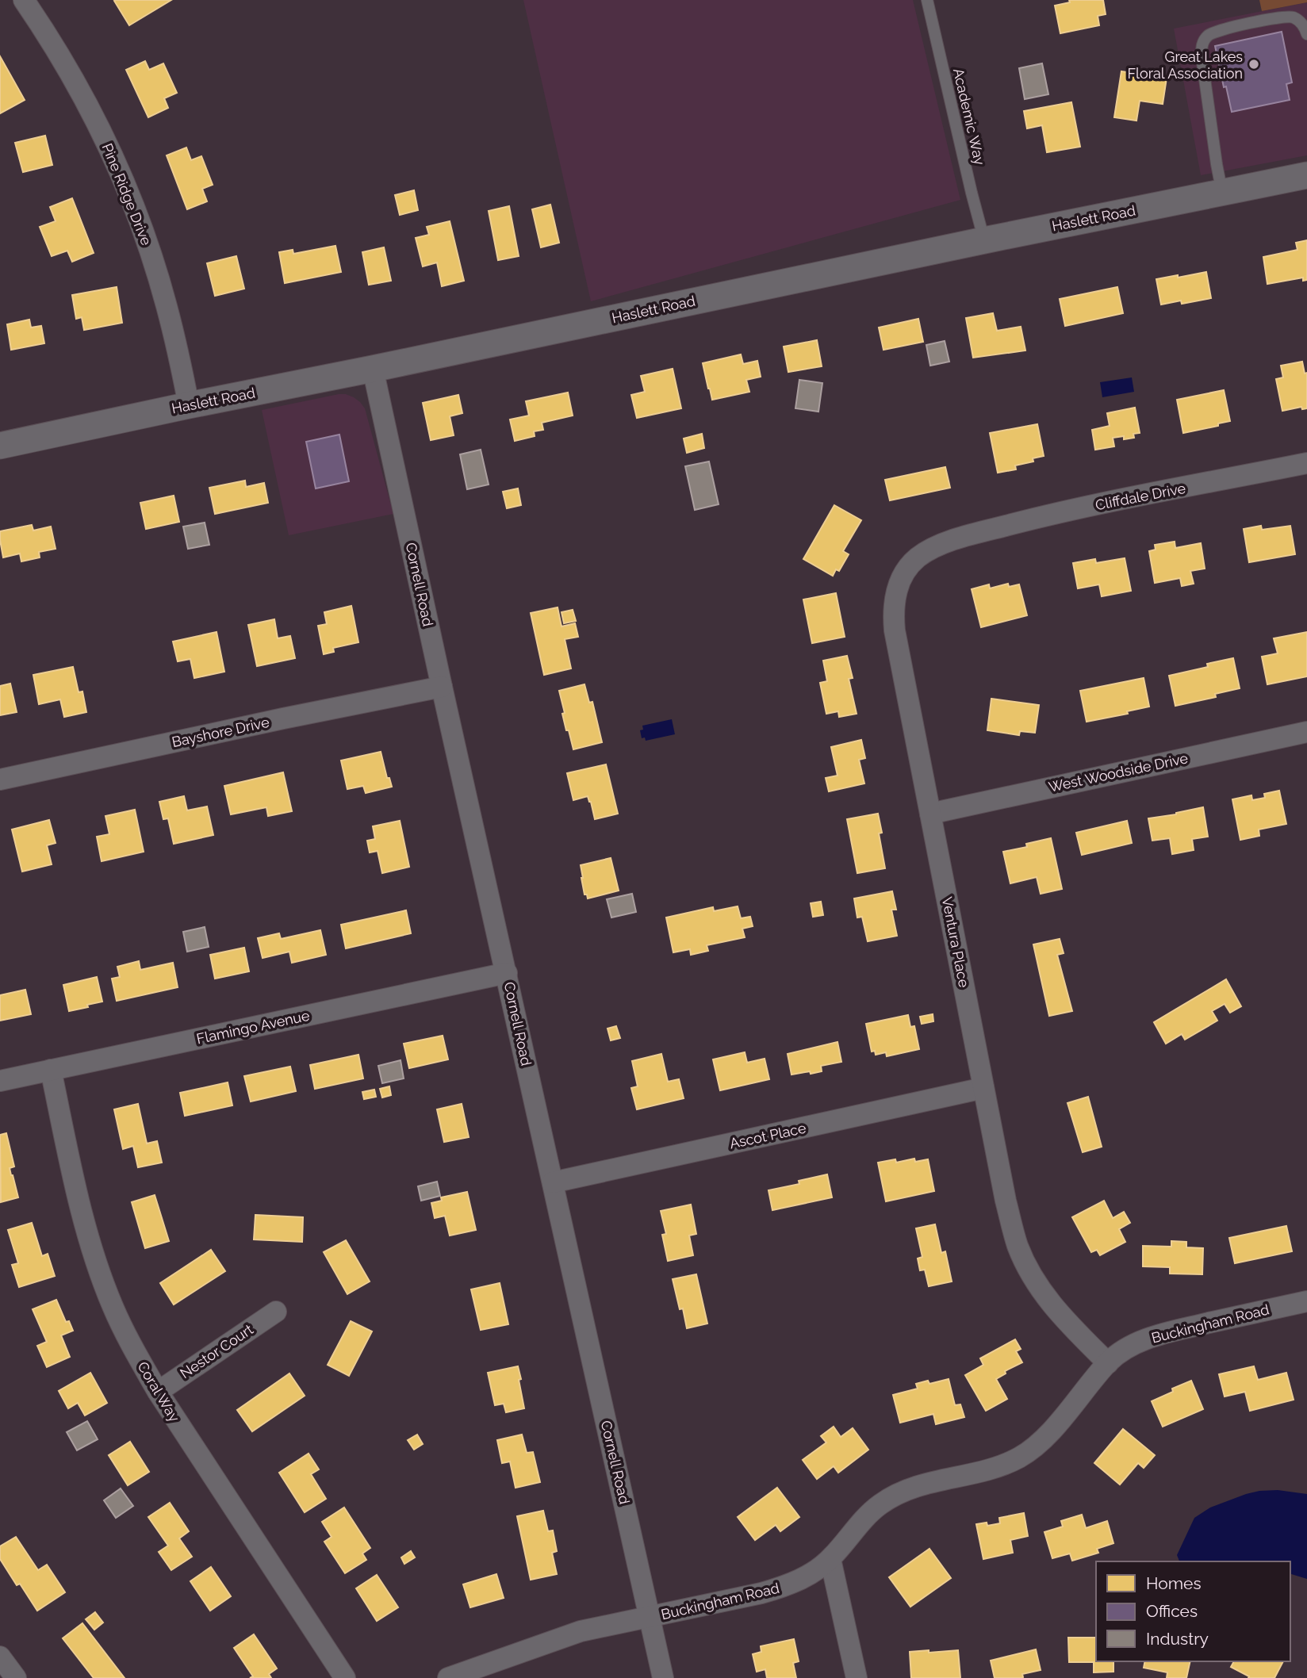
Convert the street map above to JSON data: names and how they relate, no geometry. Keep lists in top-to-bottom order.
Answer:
{
  "streets": {
    "street": [
      "Pine Ridge Drive",
      "Haslett Road",
      "Cliffdale Drive",
      "Cornell Road",
      "Bayshore Drive",
      "West Woodside Drive",
      "Ventura Place",
      "Flamingo Avenue",
      "Ascot Place",
      "Buckingham Road",
      "Nestor Court",
      "Coral Way"
    ],
    "lane": ["Academic Way"]
  },
  "crossings": [
    ["Academic Way", "Haslett Road"],
    ["Pine Ridge Drive", "Haslett Road"],
    ["Haslett Road", "Cornell Road"],
    ["Cliffdale Drive", "Ventura Place"],
    ["Cornell Road", "Bayshore Drive"],
    ["Cornell Road", "Flamingo Avenue"],
    ["Cornell Road", "Ascot Place"],
    ["Cornell Road", "Buckingham Road"],
    ["West Woodside Drive", "Ventura Place"],
    ["Ventura Place", "Ascot Place"],
    ["Ventura Place", "Buckingham Road"],
    ["Flamingo Avenue", "Coral Way"],
    ["Nestor Court", "Coral Way"]
  ],
  "places": ["Great Lakes Floral Association"],
  "legend": ["Homes", "Offices", "Industry"]
}
